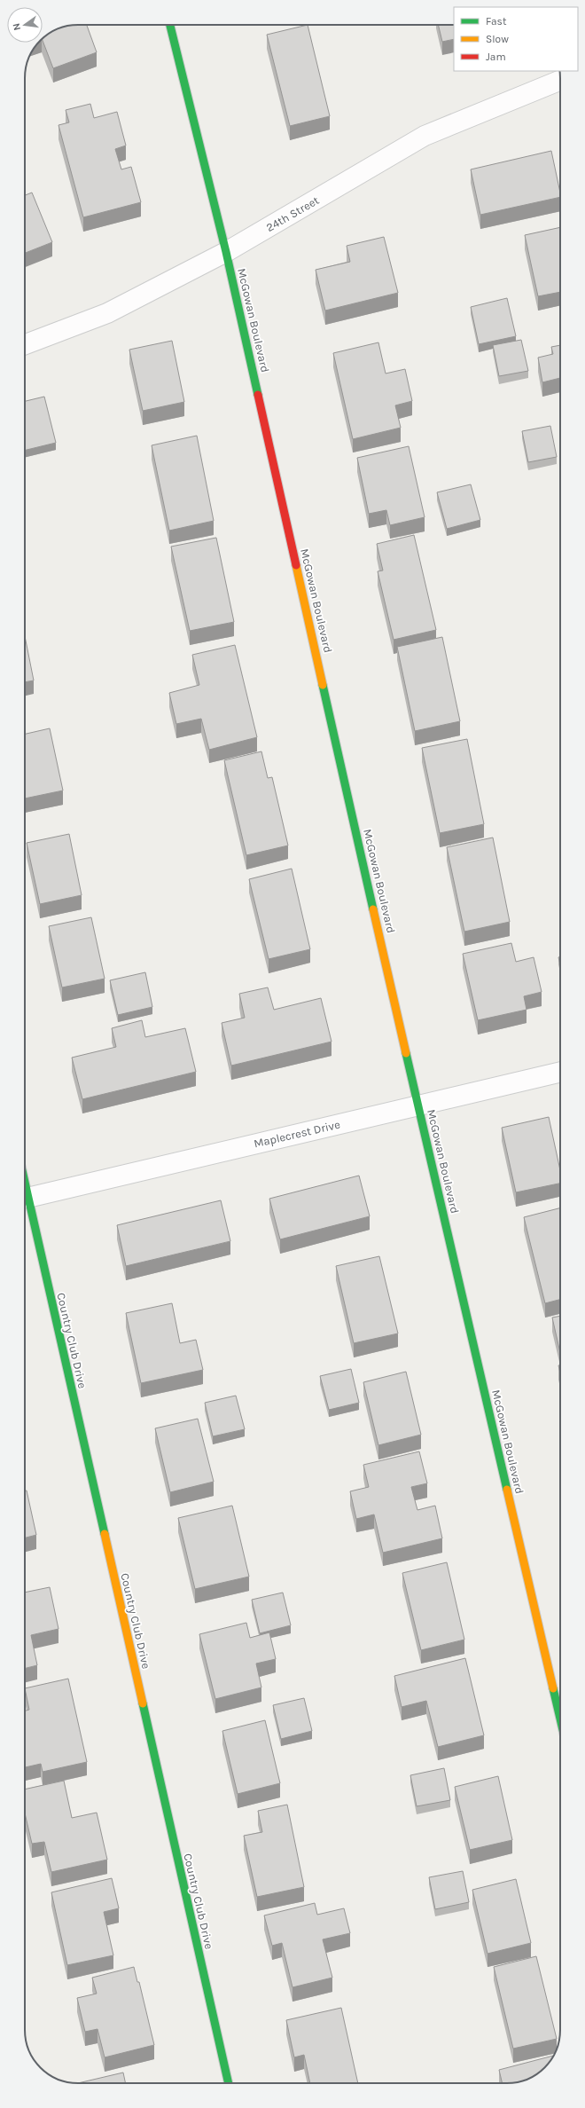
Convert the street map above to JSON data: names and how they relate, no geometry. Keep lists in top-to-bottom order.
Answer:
{
  "streets": {
    "street": [
      "24th Street",
      "McGowan Boulevard",
      "Maplecrest Drive",
      "Country Club Drive"
    ]
  },
  "crossings": [
    ["24th Street", "McGowan Boulevard"],
    ["McGowan Boulevard", "Maplecrest Drive"],
    ["Maplecrest Drive", "Country Club Drive"]
  ],
  "legend": ["Fast", "Slow", "Jam"],
  "north": "left"
}
